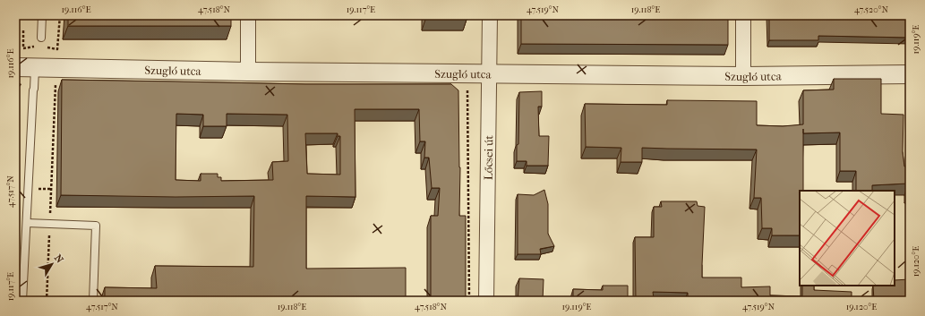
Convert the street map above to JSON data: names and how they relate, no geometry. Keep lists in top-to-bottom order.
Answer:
{
  "streets": {
    "street": ["Szugló utca", "Lőcsei út"]
  },
  "crossings": [
    ["Szugló utca", "Lőcsei út"]
  ],
  "north": "top right",
  "coordinates": [
    "19.116°E",
    "47.518°N",
    "19.117°E",
    "47.519°N",
    "19.118°E",
    "47.520°N",
    "19.119°E",
    "47.517°N",
    "19.120°E"
  ]
}
